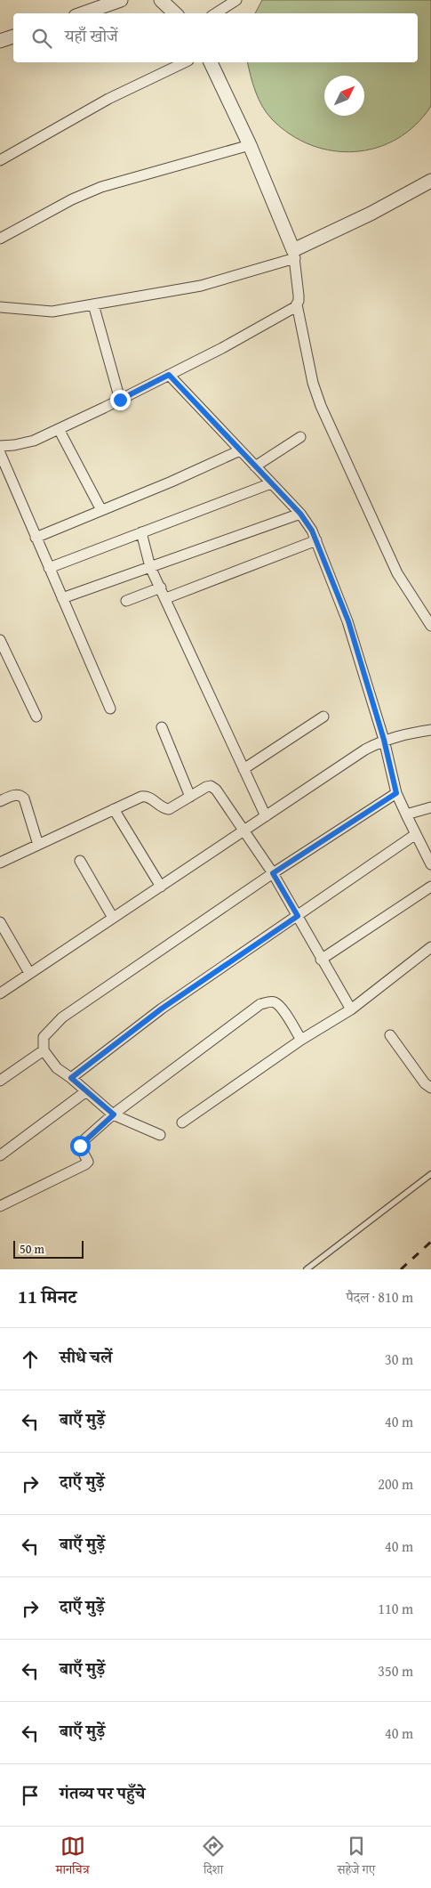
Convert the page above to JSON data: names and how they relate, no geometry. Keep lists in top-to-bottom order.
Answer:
{
  "scale_bar": "50 m",
  "north": "top right",
  "page": {
    "search": "यहाँ खोजें",
    "scale": "50 m",
    "heading": ["11 मिनट", "पैदल · 810 m"],
    "list": [
      ["सीधे चलें", "30 m"],
      ["बाएँ मुड़ें", "40 m"],
      ["दाएँ मुड़ें", "200 m"],
      ["बाएँ मुड़ें", "40 m"],
      ["दाएँ मुड़ें", "110 m"],
      ["बाएँ मुड़ें", "350 m"],
      ["बाएँ मुड़ें", "40 m"],
      "गंतव्य पर पहुँचे"
    ],
    "nav": ["मानचित्र", "दिशा", "सहेजे गए"]
  }
}
